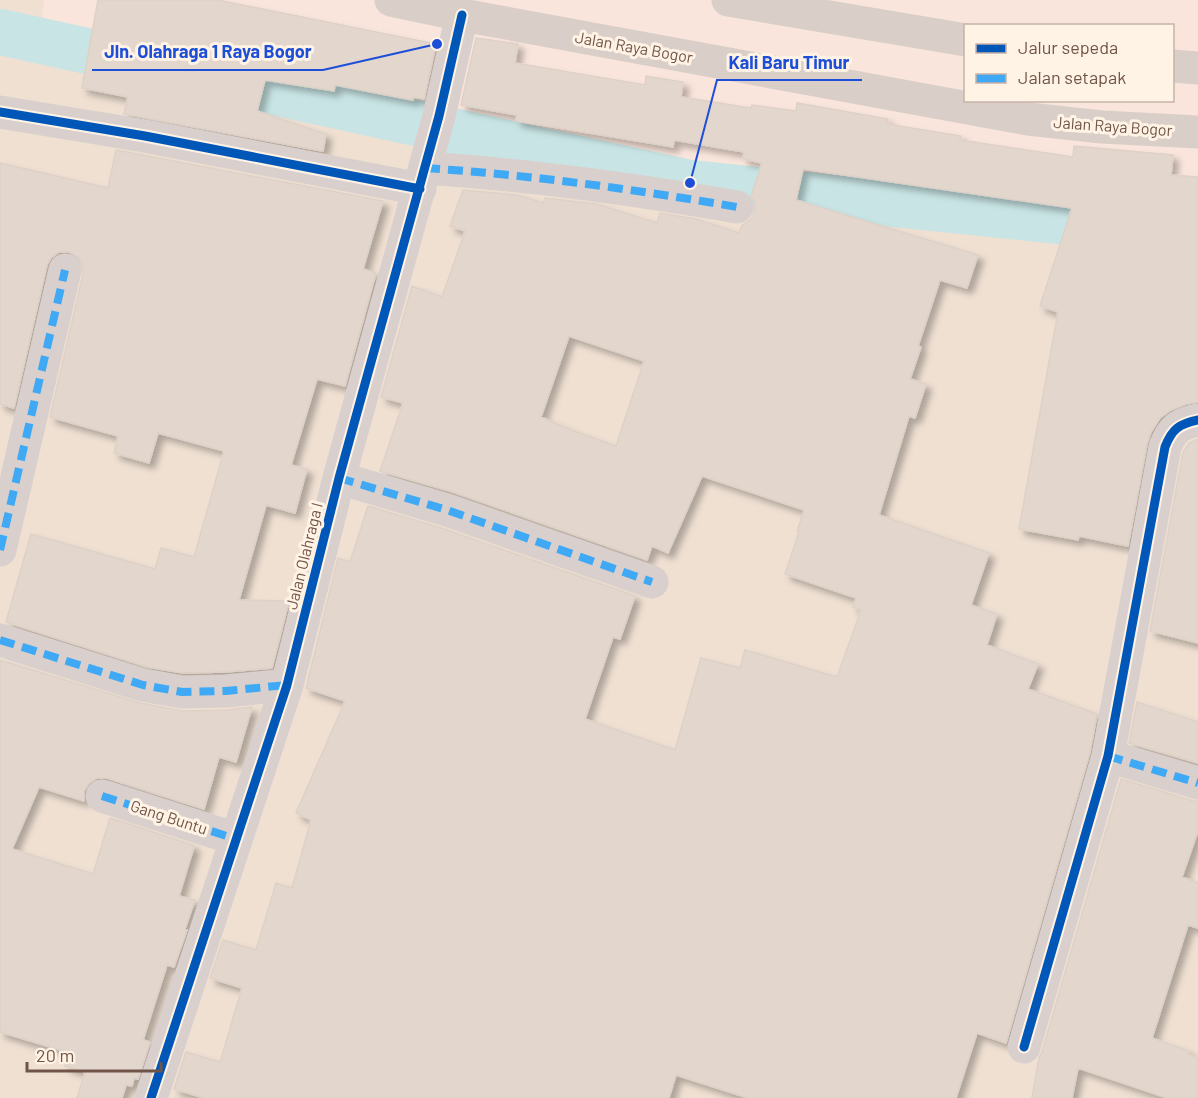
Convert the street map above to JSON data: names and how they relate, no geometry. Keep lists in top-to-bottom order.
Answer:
{
  "streets": {
    "highway": ["Jalan Raya Bogor"],
    "street": ["Jalan Olahraga I", "Gang Buntu"]
  },
  "crossings": [
    ["Jalan Raya Bogor", "Jalan Olahraga I"],
    ["Jalan Olahraga I", "Gang Buntu"]
  ],
  "places": ["Jln. Olahraga 1 Raya Bogor", "Kali Baru Timur"],
  "legend": ["Jalur sepeda", "Jalan setapak"],
  "scale_bar": "20 m"
}
